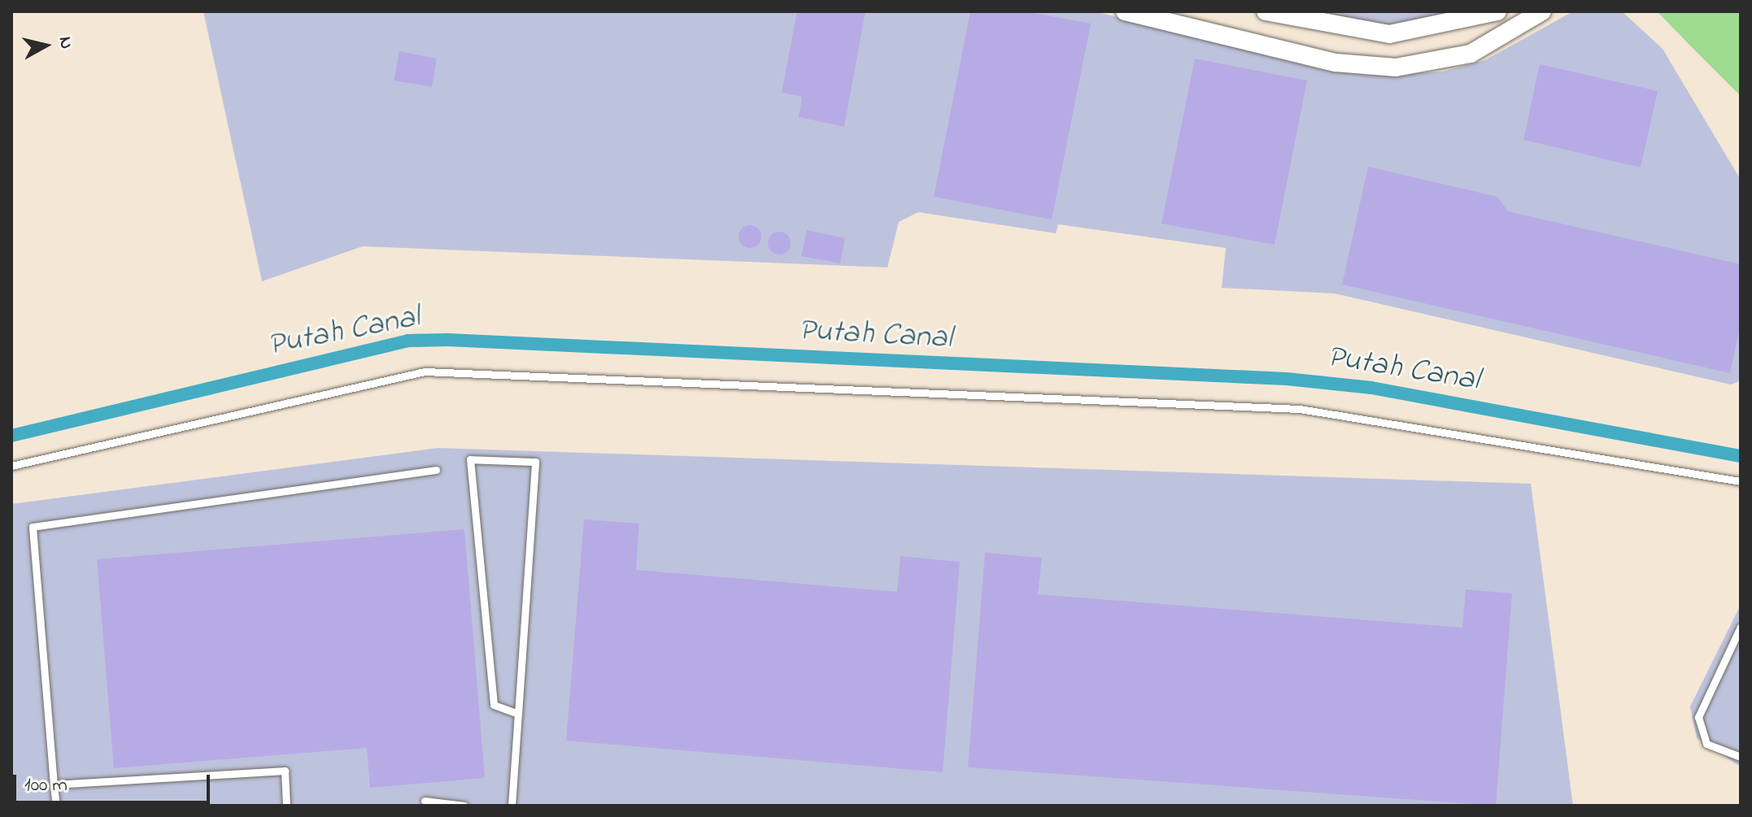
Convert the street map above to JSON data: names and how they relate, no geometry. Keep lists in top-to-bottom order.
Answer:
{
  "water": ["Putah Canal"],
  "scale_bar": "100 m",
  "north": "right"
}
